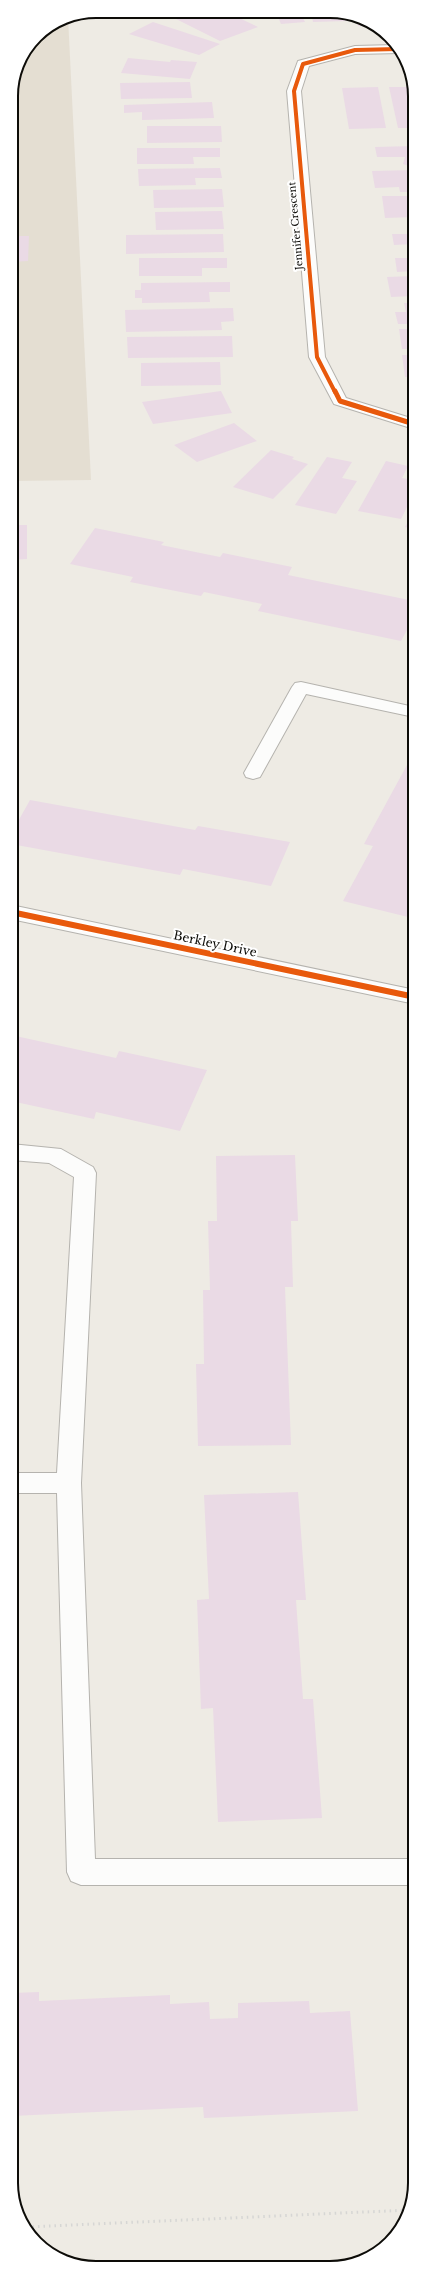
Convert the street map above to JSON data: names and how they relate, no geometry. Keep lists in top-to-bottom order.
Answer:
{
  "streets": {
    "street": ["Jennifer Crescent", "Berkley Drive"]
  }
}
